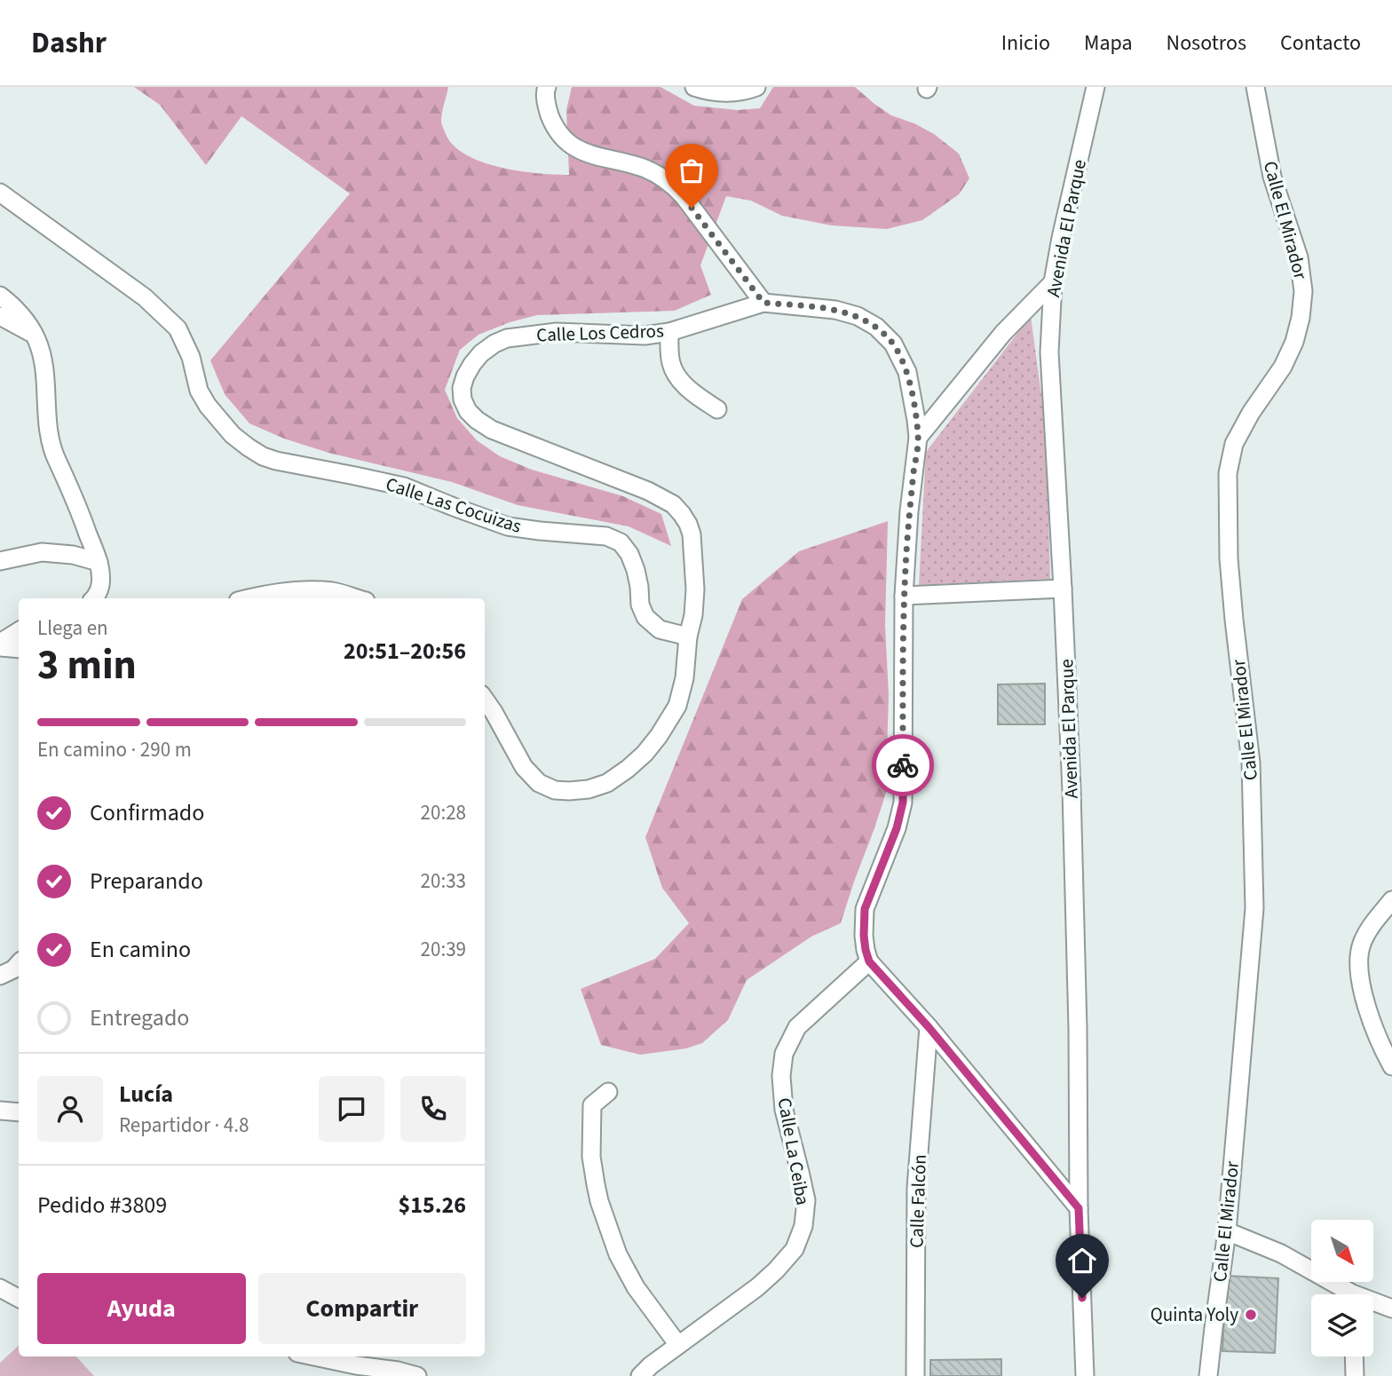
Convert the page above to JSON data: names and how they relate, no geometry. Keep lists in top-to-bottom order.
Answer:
{
  "streets": {
    "street": [
      "Calle El Mirador",
      "Avenida El Parque",
      "Calle Los Cedros",
      "Calle Las Cocuizas",
      "Calle La Ceiba",
      "Calle Falcón"
    ]
  },
  "crossings": [
    ["Calle Los Cedros", "Calle Las Cocuizas"],
    ["Calle Los Cedros", "Calle La Ceiba"]
  ],
  "places": ["Quinta Yoly"],
  "north": "bottom right",
  "page": {
    "header": "Dashr",
    "nav": [
      "Inicio",
      "Mapa",
      "Nosotros",
      "Contacto"
    ],
    "heading": ["3 min", "Llega en", "20:51–20:56"],
    "panel": [
      "Lucía",
      "Repartidor · 4.8",
      "Pedido #3809",
      "$15.26"
    ],
    "bar": "En camino · 290 m",
    "list": [
      ["Confirmado", "20:28"],
      ["Preparando", "20:33"],
      ["En camino", "20:39"],
      "Entregado"
    ],
    "buttons": ["Ayuda", "Compartir"]
  }
}
